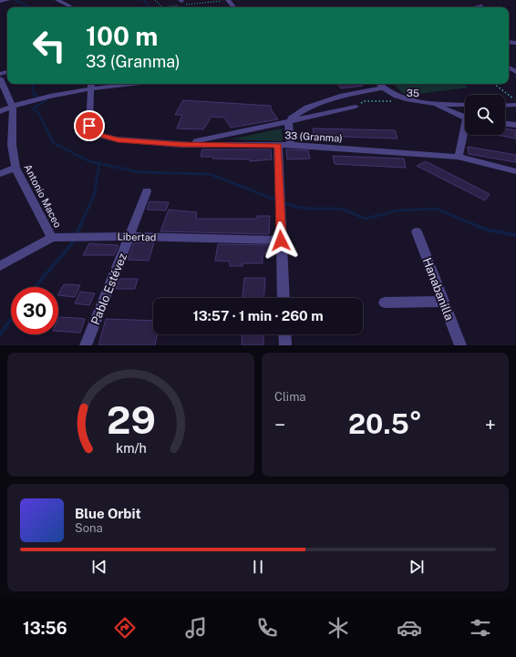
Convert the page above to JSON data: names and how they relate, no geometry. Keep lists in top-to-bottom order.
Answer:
{
  "streets": {
    "street": [
      "35",
      "33 (Granma)",
      "Antonio Maceo",
      "Libertad",
      "Pablo Estévez",
      "Hanabanilla"
    ]
  },
  "crossings": [
    ["Antonio Maceo", "Libertad"],
    ["Libertad", "Pablo Estévez"]
  ],
  "page": {
    "turn": ["100 m", "33 (Granma)"],
    "limit": "30",
    "trip": "13:57 · 1 min · 260 m",
    "tile": "Clima",
    "heat": ["−", "20.5°", "+"],
    "song": ["Blue Orbit", "Sona"],
    "tabs": "13:56",
    "gauge": ["29", "km/h"]
  }
}
